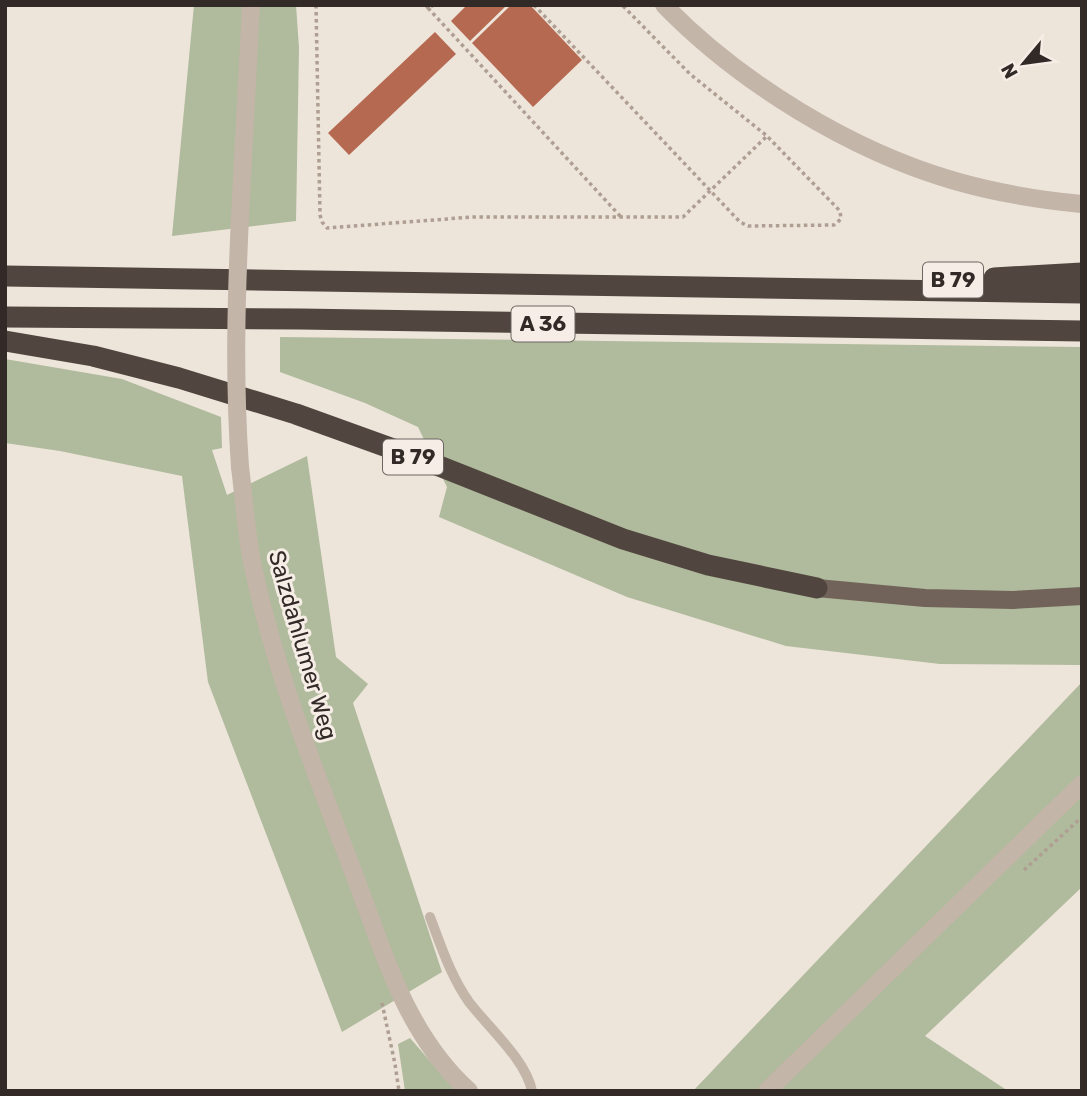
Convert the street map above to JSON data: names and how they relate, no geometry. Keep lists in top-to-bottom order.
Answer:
{
  "streets": {
    "highway": ["B 79", "A 36"],
    "street": ["Salzdahlumer Weg"]
  },
  "crossings": [
    ["B 79", "A 36"]
  ],
  "north": "bottom left"
}
